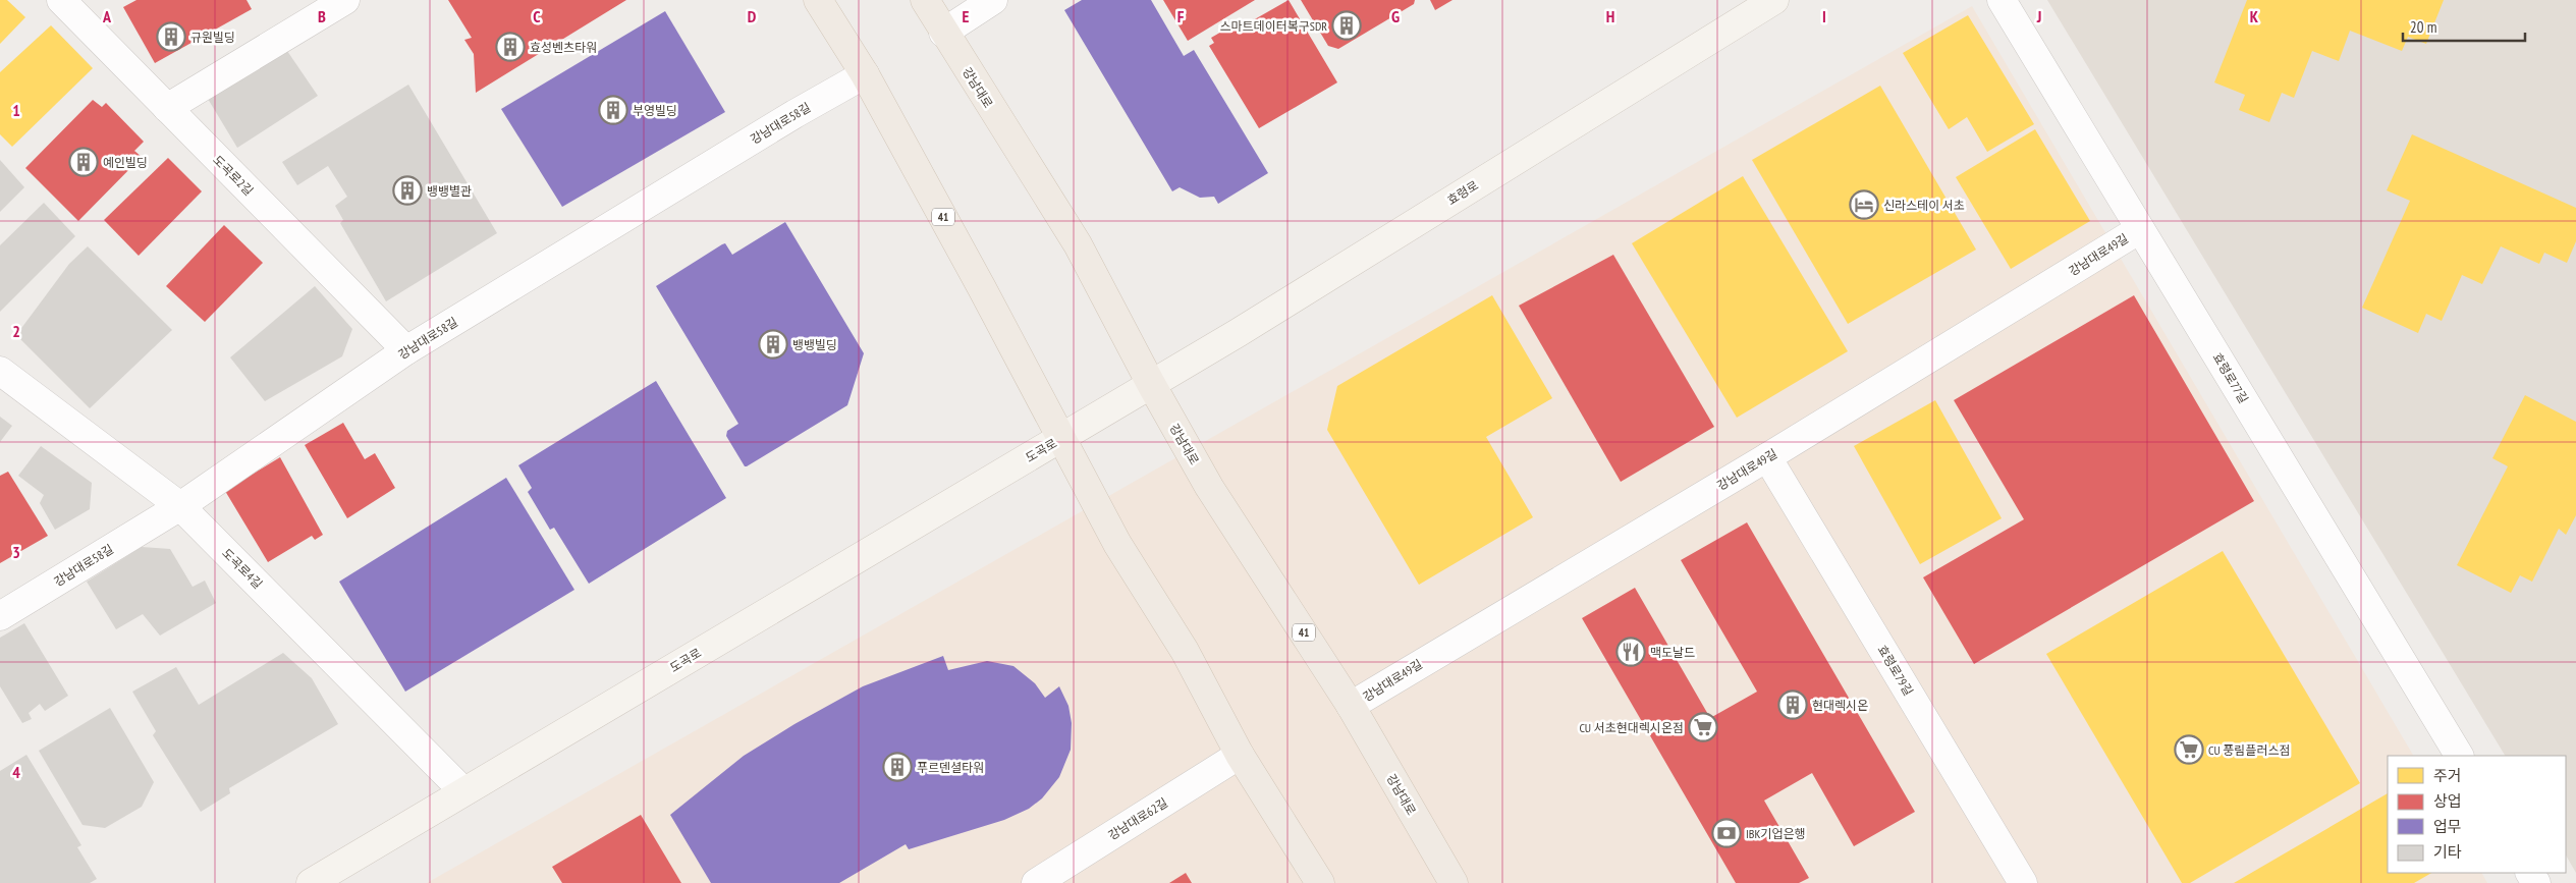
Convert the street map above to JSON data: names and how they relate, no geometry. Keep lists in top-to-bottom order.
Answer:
{
  "streets": {
    "main road": [
      "강남대로",
      "효령로",
      "41",
      "도곡로"
    ],
    "street": [
      "강남대로58길",
      "도곡로2길",
      "강남대로49길",
      "효령로77길",
      "도곡로4길",
      "효령로79길",
      "강남대로62길"
    ]
  },
  "crossings": [
    ["강남대로", "효령로"],
    ["강남대로", "강남대로49길"],
    ["강남대로58길", "도곡로2길"],
    ["강남대로58길", "41"],
    ["강남대로58길", "도곡로4길"],
    ["효령로", "41"],
    ["효령로", "도곡로"],
    ["41", "도곡로"],
    ["41", "강남대로62길"],
    ["강남대로49길", "효령로77길"],
    ["강남대로49길", "효령로79길"],
    ["도곡로", "도곡로4길"]
  ],
  "places": {
    "building": [
      "스마트데이터복구SDR",
      "규원빌딩",
      "효성벤츠타워",
      "부영빌딩",
      "예인빌딩",
      "뱅뱅별관",
      "뱅뱅빌딩",
      "현대렉시온",
      "푸르덴셜타워"
    ],
    "hotel": ["신라스테이 서초"],
    "restaurant": ["맥도날드"],
    "supermarket": ["CU 서초현대렉시온점", "CU 풍림플러스점"],
    "bank": ["IBK기업은행"]
  },
  "legend": [
    "주거",
    "상업",
    "업무",
    "기타"
  ],
  "scale_bar": "20 m",
  "grid": {
    "columns": [
      "A",
      "B",
      "C",
      "D",
      "E",
      "F",
      "G",
      "H",
      "I",
      "J",
      "K"
    ],
    "rows": [
      "1",
      "2",
      "3",
      "4"
    ]
  }
}
